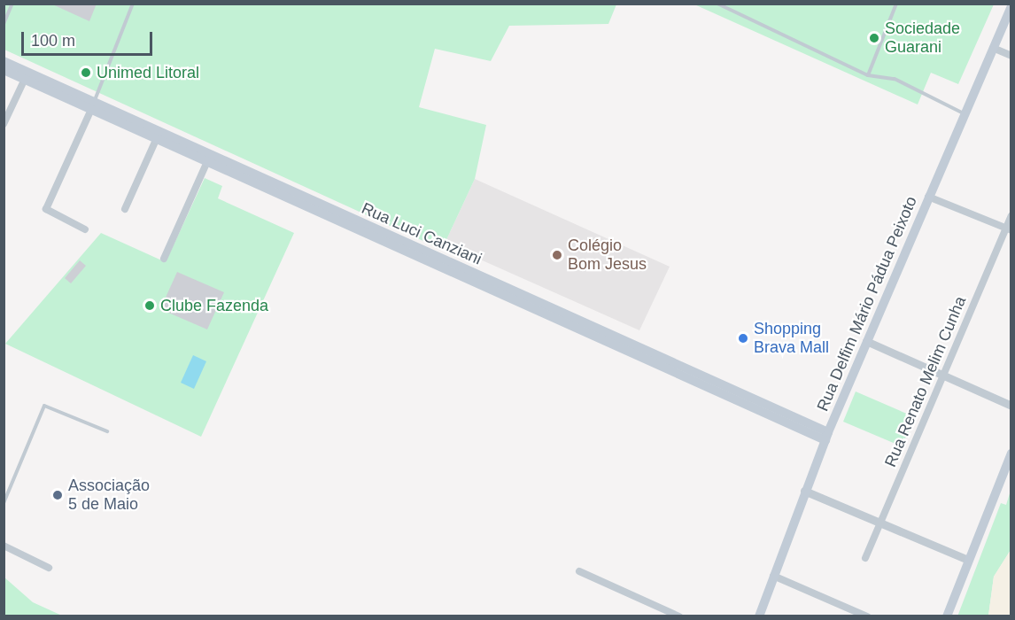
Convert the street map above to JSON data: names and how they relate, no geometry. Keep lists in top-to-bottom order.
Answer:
{
  "streets": {
    "main road": ["Rua Luci Canziani", "Rua Delfim Mário Pádua Peixoto"],
    "street": ["Rua Renato Melim Cunha"]
  },
  "crossings": [
    ["Rua Luci Canziani", "Rua Delfim Mário Pádua Peixoto"]
  ],
  "places": [
    "Sociedade Guarani",
    "Unimed Litoral",
    "Colégio Bom Jesus",
    "Clube Fazenda",
    "Shopping Brava Mall",
    "Associação 5 de Maio"
  ],
  "scale_bar": "100 m"
}
